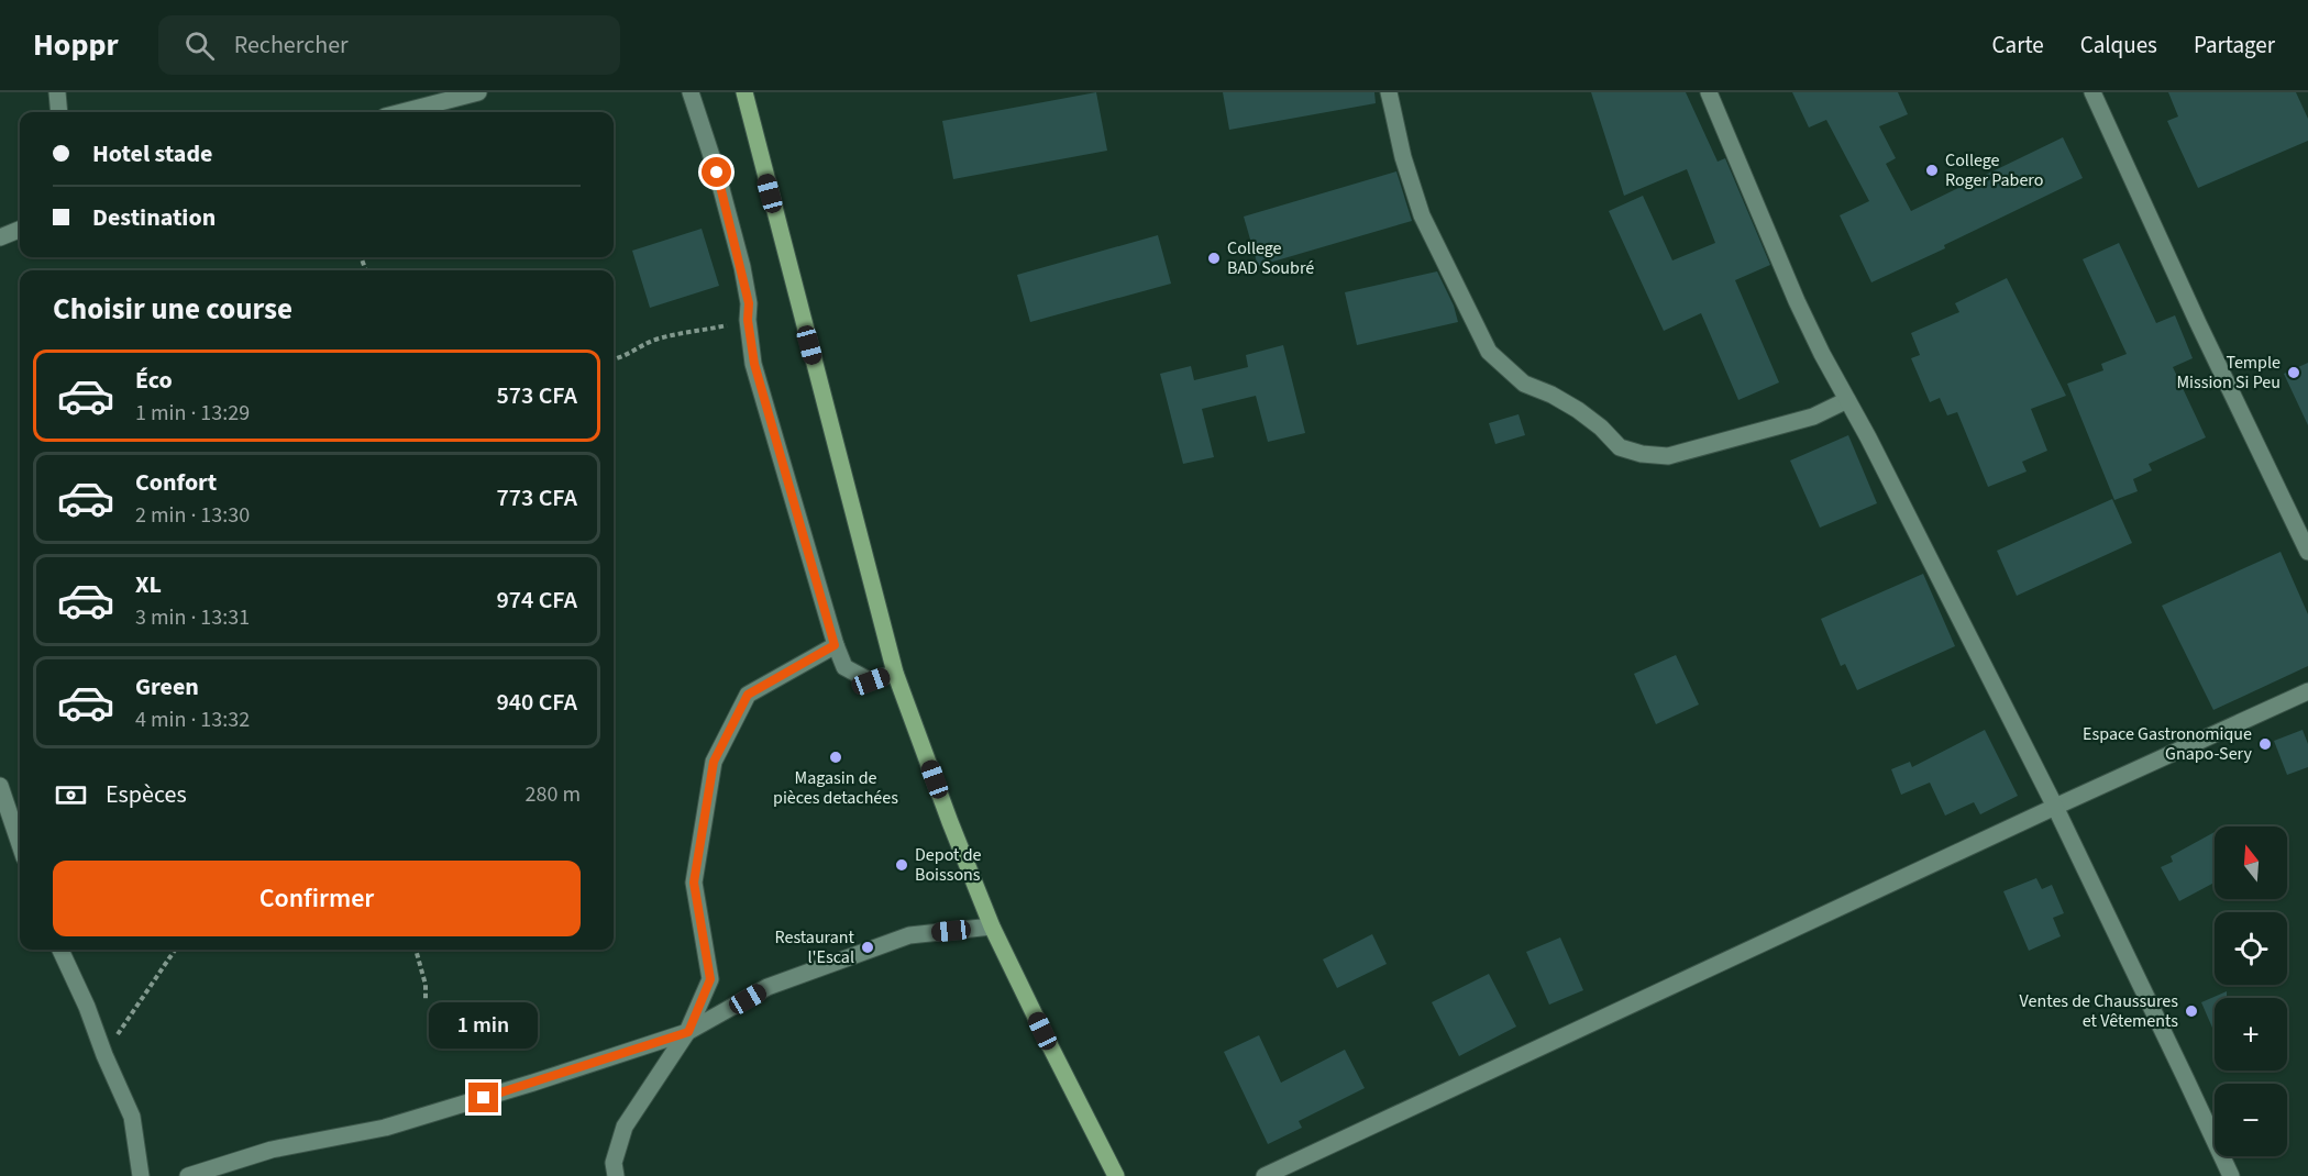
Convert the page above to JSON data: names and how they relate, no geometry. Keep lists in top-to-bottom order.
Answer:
{
  "places": [
    "College Roger Pabero",
    "College BAD Soubré",
    "Temple Mission Si Peu",
    "Espace Gastronomique Gnapo-Sery",
    "Magasin de pièces detachées",
    "Depot de Boissons",
    "Restaurant l'Escal",
    "Ventes de Chaussures et Vêtements"
  ],
  "north": "top",
  "page": {
    "header": "Hoppr",
    "search": "Rechercher",
    "nav": ["Carte", "Calques", "Partager"],
    "banner": ["Hotel stade", "Destination"],
    "heading": "Choisir une course",
    "list": [
      {
        "name": "Éco",
        "note": "1 min · 13:29",
        "value": "573 CFA"
      },
      {
        "name": "Confort",
        "note": "2 min · 13:30",
        "value": "773 CFA"
      },
      {
        "name": "XL",
        "note": "3 min · 13:31",
        "value": "974 CFA"
      },
      {
        "name": "Green",
        "note": "4 min · 13:32",
        "value": "940 CFA"
      }
    ],
    "pay": ["Espèces", "280 m"],
    "map_buttons": ["+", "−"],
    "buttons": "Confirmer",
    "bubble": "1 min"
  }
}
